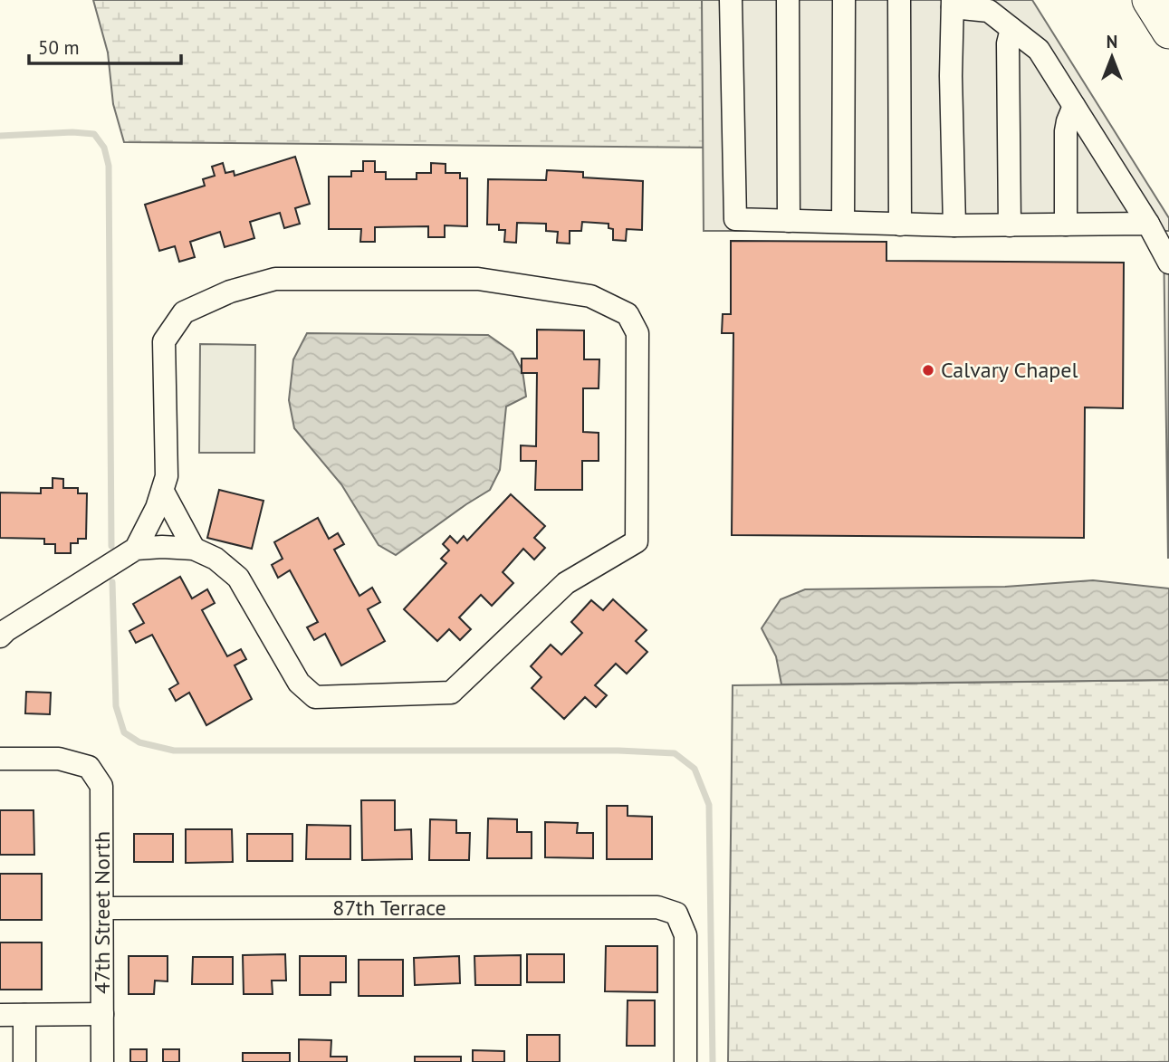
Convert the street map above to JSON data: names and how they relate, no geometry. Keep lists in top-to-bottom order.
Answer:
{
  "streets": {
    "street": ["87th Terrace", "47th Street North"]
  },
  "crossings": [
    ["87th Terrace", "47th Street North"]
  ],
  "places": ["Calvary Chapel"],
  "scale_bar": "50 m",
  "north": "top"
}
